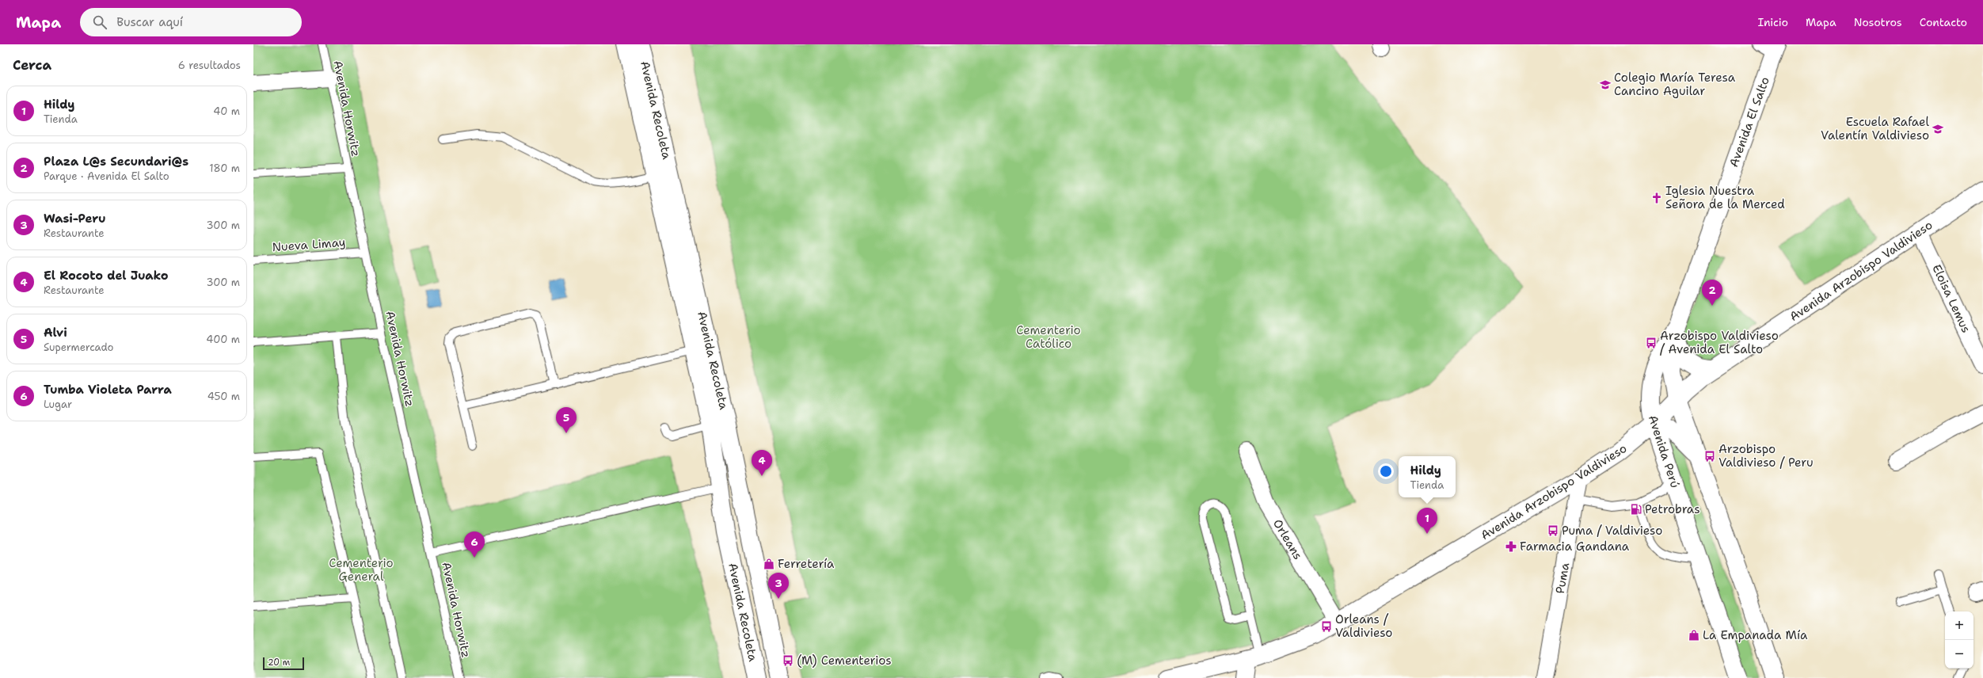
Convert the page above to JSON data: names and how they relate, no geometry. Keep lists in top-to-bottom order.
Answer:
{
  "streets": {
    "main road": [
      "Avenida Recoleta",
      "Avenida El Salto",
      "Avenida Arzobispo Valdivieso",
      "Avenida Perú"
    ],
    "street": ["Eloisa Lemus", "Orleans", "Puma"],
    "lane": ["Avenida Horwitz", "Nueva Limay"]
  },
  "crossings": [
    ["Avenida Horwitz", "Nueva Limay"],
    ["Avenida El Salto", "Avenida Perú"],
    ["Avenida Arzobispo Valdivieso", "Eloisa Lemus"],
    ["Avenida Arzobispo Valdivieso", "Avenida Perú"],
    ["Avenida Arzobispo Valdivieso", "Orleans"],
    ["Avenida Arzobispo Valdivieso", "Puma"]
  ],
  "parks": ["Cementerio Católico", "Cementerio General"],
  "places": {
    "school or university": ["Colegio María Teresa Cancino Aguilar", "Escuela Rafael Valentín Valdivieso"],
    "church": ["Iglesia Nuestra Señora de la Merced"],
    "bus stop": [
      "Arzobispo Valdivieso / Avenida El Salto",
      "Arzobispo Valdivieso / Peru",
      "Puma / Valdivieso",
      "Orleans / Valdivieso",
      "(M) Cementerios"
    ],
    "fuel station": ["Petrobras"],
    "pharmacy": ["Farmacia Gandana"],
    "shop": ["Ferretería", "La Empanada Mía"]
  },
  "scale_bar": "20 m",
  "page": {
    "header": "Mapa",
    "search": "Buscar aquí",
    "nav": [
      "Inicio",
      "Mapa",
      "Nosotros",
      "Contacto"
    ],
    "heading": ["Cerca", "6 resultados"],
    "list": [
      {
        "mark": "1",
        "name": "Hildy",
        "note": "Tienda",
        "value": "40 m"
      },
      {
        "mark": "2",
        "name": "Plaza L@s Secundari@s",
        "note": "Parque · Avenida El Salto",
        "value": "180 m"
      },
      {
        "mark": "3",
        "name": "Wasi-Peru",
        "note": "Restaurante",
        "value": "300 m"
      },
      {
        "mark": "4",
        "name": "El Rocoto del Juako",
        "note": "Restaurante",
        "value": "300 m"
      },
      {
        "mark": "5",
        "name": "Alvi",
        "note": "Supermercado",
        "value": "400 m"
      },
      {
        "mark": "6",
        "name": "Tumba Violeta Parra",
        "note": "Lugar",
        "value": "450 m"
      }
    ],
    "pins": [
      "2",
      "5",
      "4",
      "1",
      "6",
      "3"
    ],
    "popup": ["Hildy", "Tienda"],
    "map_buttons": ["+", "−"],
    "scale": "20 m"
  }
}
